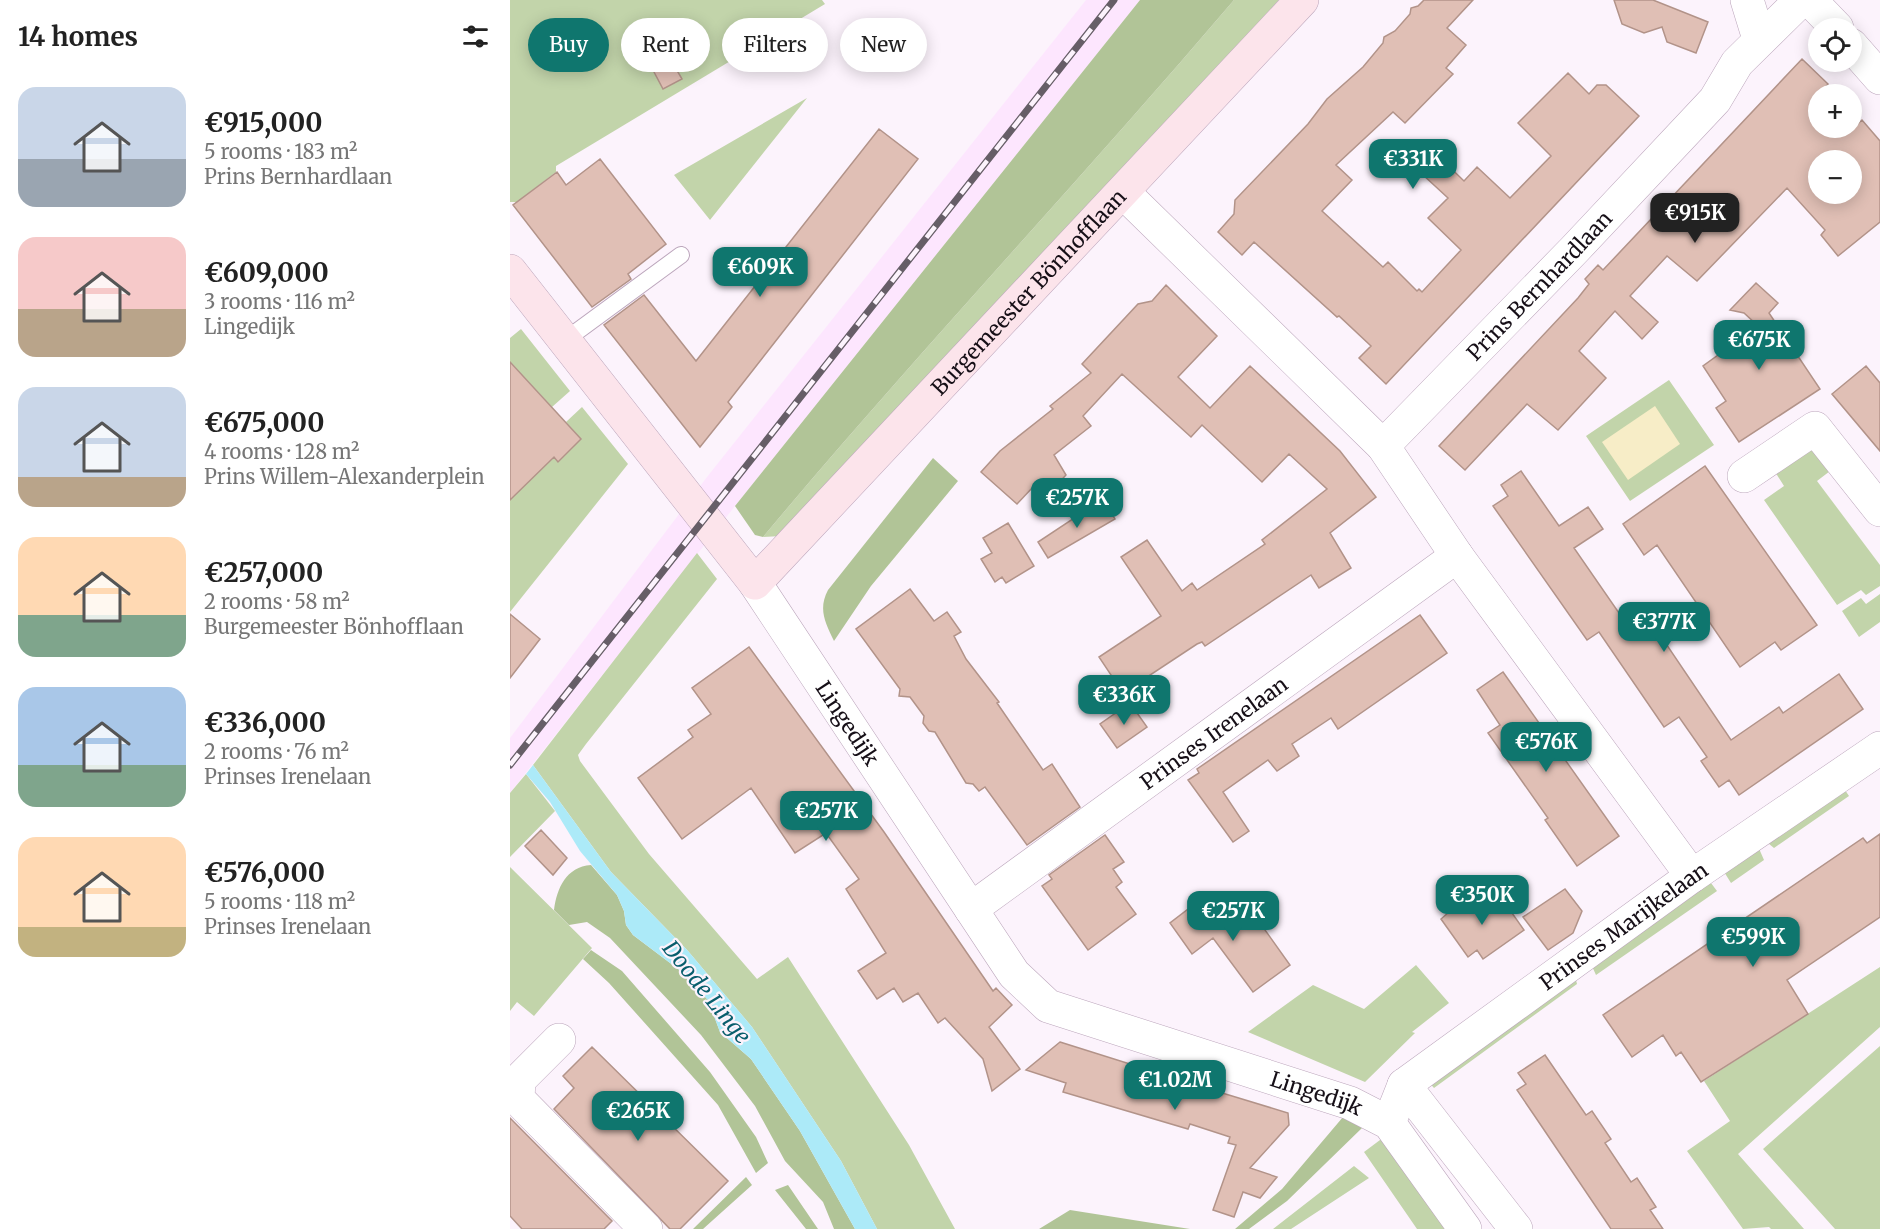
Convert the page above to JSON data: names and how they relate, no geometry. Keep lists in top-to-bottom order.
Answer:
{
  "streets": {
    "street": [
      "Prins Bernhardlaan",
      "Burgemeester Bönhofflaan",
      "Lingedijk",
      "Prinses Irenelaan",
      "Prinses Marijkelaan"
    ]
  },
  "crossings": [
    ["Burgemeester Bönhofflaan", "Lingedijk"],
    ["Lingedijk", "Prinses Irenelaan"]
  ],
  "water": ["Doode Linge"],
  "page": {
    "heading": "14 homes",
    "map_buttons": ["+", "−"],
    "chip": [
      "Buy",
      "Rent",
      "Filters",
      "New"
    ],
    "list": [
      {
        "name": "€915,000",
        "note": "5 rooms · 183 m² · Prins Bernhardlaan"
      },
      {
        "name": "€609,000",
        "note": "3 rooms · 116 m² · Lingedijk"
      },
      {
        "name": "€675,000",
        "note": "4 rooms · 128 m² · Prins Willem-Alexanderplein"
      },
      {
        "name": "€257,000",
        "note": "2 rooms · 58 m² · Burgemeester Bönhofflaan"
      },
      {
        "name": "€336,000",
        "note": "2 rooms · 76 m² · Prinses Irenelaan"
      },
      {
        "name": "€576,000",
        "note": "5 rooms · 118 m² · Prinses Irenelaan"
      }
    ],
    "price": [
      "€331K",
      "€915K",
      "€609K",
      "€675K",
      "€257K",
      "€377K",
      "€336K",
      "€576K",
      "€257K",
      "€350K",
      "€257K",
      "€599K",
      "€1.02M",
      "€265K"
    ]
  }
}
